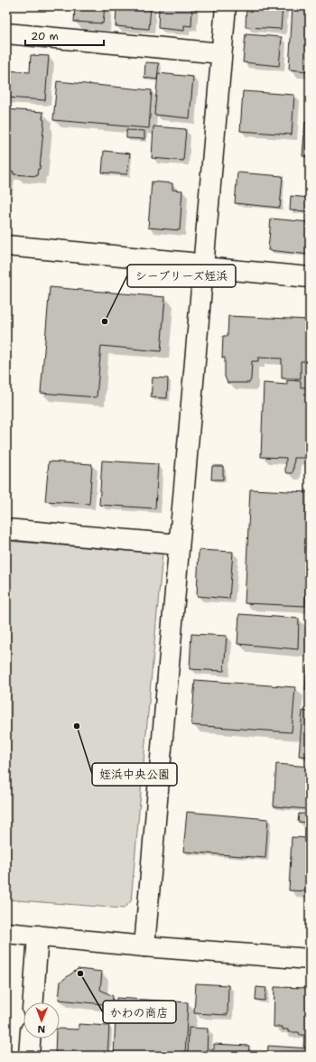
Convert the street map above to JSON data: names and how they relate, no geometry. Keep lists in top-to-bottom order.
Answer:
{
  "places": ["シーブリーズ姪浜", "姪浜中央公園", "かわの商店"],
  "scale_bar": "20 m",
  "north": "bottom"
}
